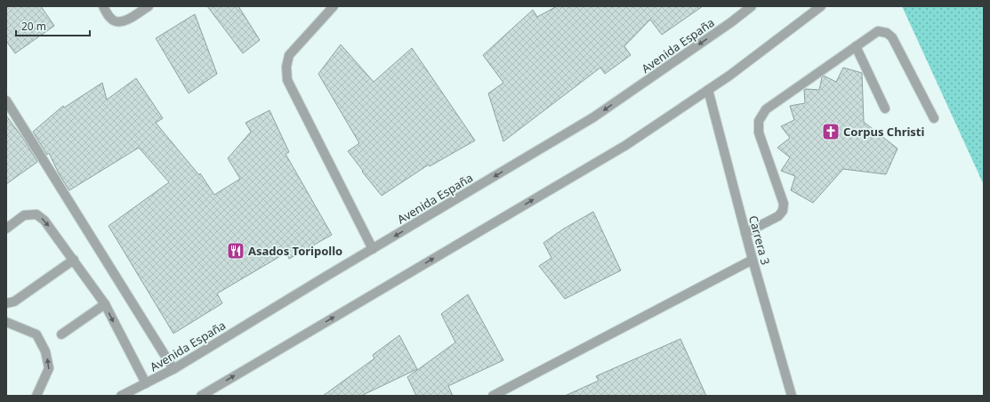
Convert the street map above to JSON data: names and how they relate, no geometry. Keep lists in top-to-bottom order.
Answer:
{
  "streets": {
    "street": ["Avenida España", "Carrera 3"]
  },
  "places": {
    "church": ["Corpus Christi"],
    "restaurant": ["Asados Toripollo"]
  },
  "scale_bar": "20 m"
}
